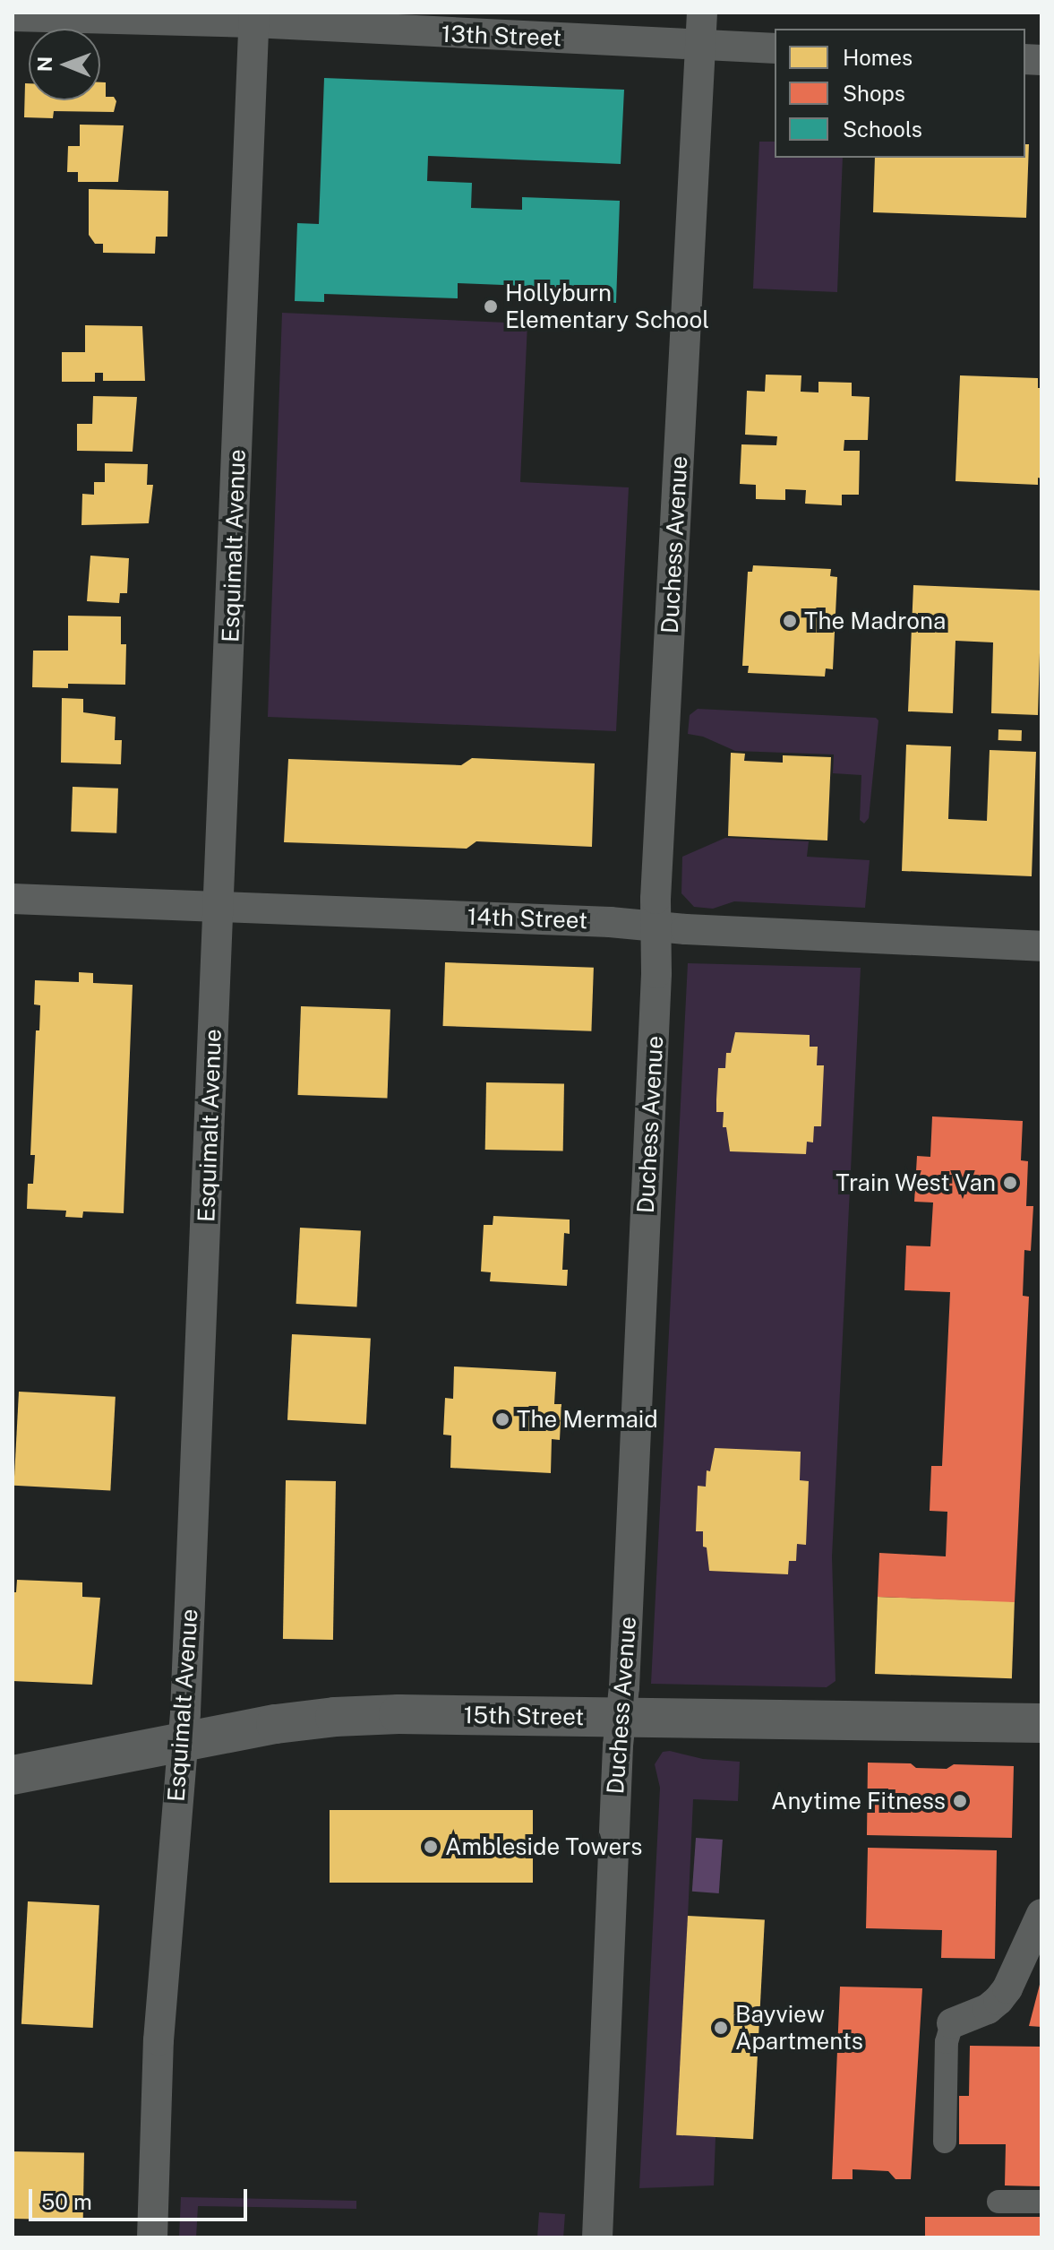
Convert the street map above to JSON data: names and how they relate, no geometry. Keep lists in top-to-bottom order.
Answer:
{
  "streets": {
    "main road": ["15th Street"],
    "street": [
      "13th Street",
      "Duchess Avenue",
      "Esquimalt Avenue",
      "14th Street"
    ]
  },
  "crossings": [
    ["13th Street", "Duchess Avenue"],
    ["13th Street", "Esquimalt Avenue"],
    ["Duchess Avenue", "14th Street"],
    ["Duchess Avenue", "15th Street"],
    ["Esquimalt Avenue", "14th Street"],
    ["Esquimalt Avenue", "15th Street"]
  ],
  "places": [
    "Hollyburn Elementary School",
    "The Madrona",
    "Train West Van",
    "The Mermaid",
    "Anytime Fitness",
    "Ambleside Towers",
    "Bayview Apartments"
  ],
  "legend": ["Homes", "Shops", "Schools"],
  "scale_bar": "50 m",
  "north": "left"
}
